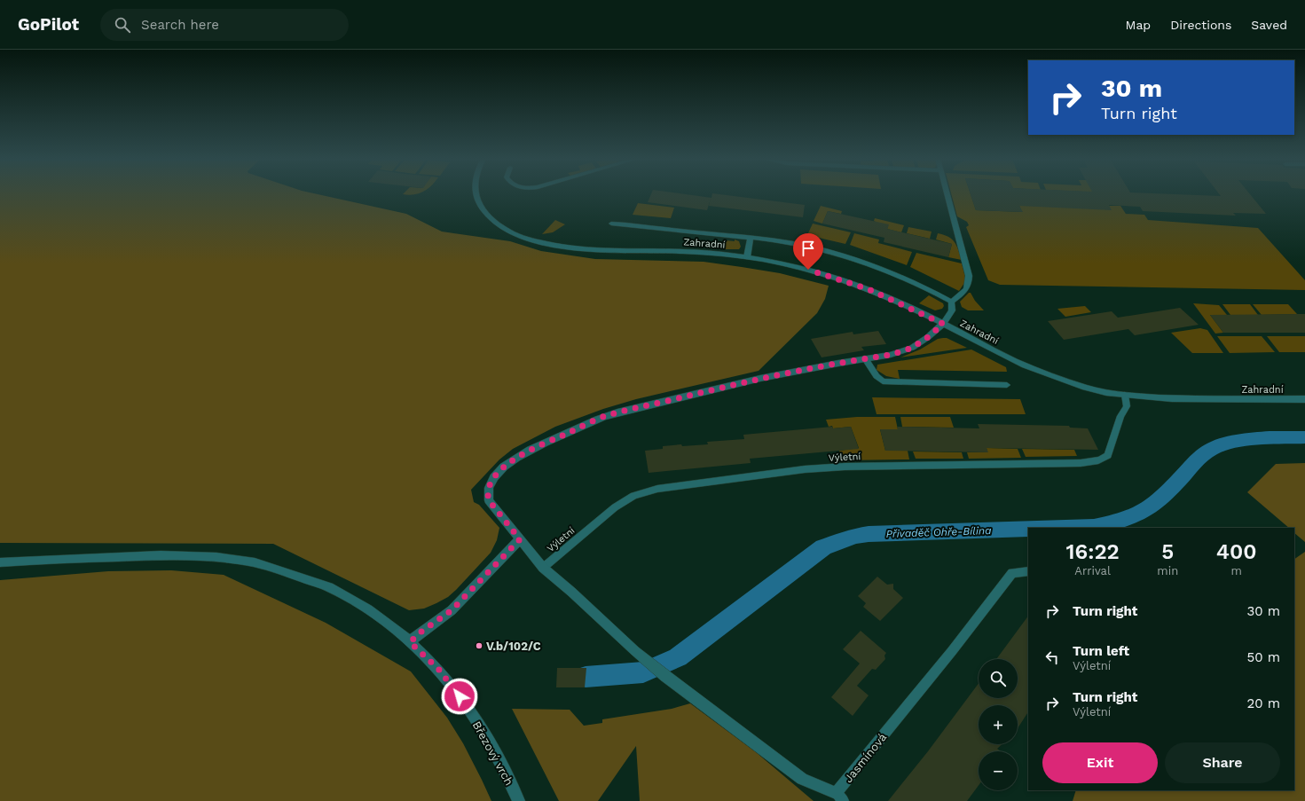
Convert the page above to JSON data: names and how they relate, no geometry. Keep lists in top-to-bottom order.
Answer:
{
  "streets": {
    "street": ["Zahradní", "Březový vrch", "Jasmínová"],
    "lane": ["Výletní"]
  },
  "crossings": [
    ["Zahradní", "Výletní"],
    ["Výletní", "Jasmínová"]
  ],
  "water": ["Přivaděč Ohře-Bílina"],
  "places": ["V.b/102/C"],
  "page": {
    "header": "GoPilot",
    "search": "Search here",
    "nav": ["Map", "Directions", "Saved"],
    "turn": ["30 m", "Turn right"],
    "eta": [
      "16:22",
      "Arrival",
      "5",
      "min",
      "400",
      "m"
    ],
    "list": [
      {
        "name": "Turn right",
        "value": "30 m"
      },
      {
        "name": "Turn left",
        "note": "Výletní",
        "value": "50 m"
      },
      {
        "name": "Turn right",
        "note": "Výletní",
        "value": "20 m"
      }
    ],
    "map_buttons": ["+", "−"],
    "buttons": ["Exit", "Share"]
  }
}
